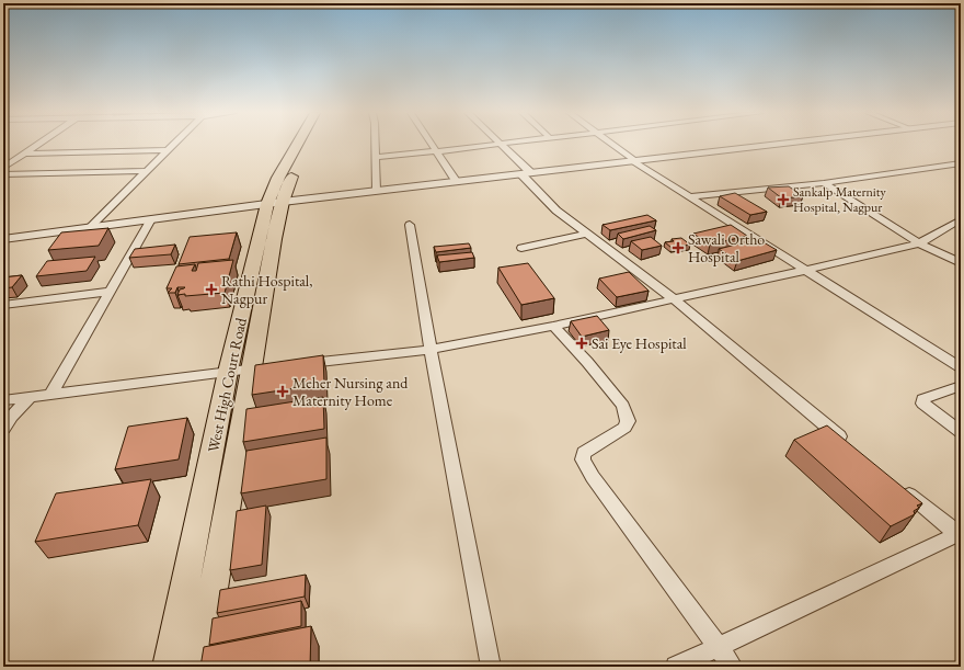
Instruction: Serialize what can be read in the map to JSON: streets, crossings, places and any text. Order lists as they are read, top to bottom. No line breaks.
{"streets":{"main road":["West High Court Road"]},"places":{"health":["Sankalp Maternity Hospital, Nagpur","Sawali Ortho Hospital","Rathi Hospital, Nagpur","Sai Eye Hospital","Meher Nursing and Maternity Home"]}}
